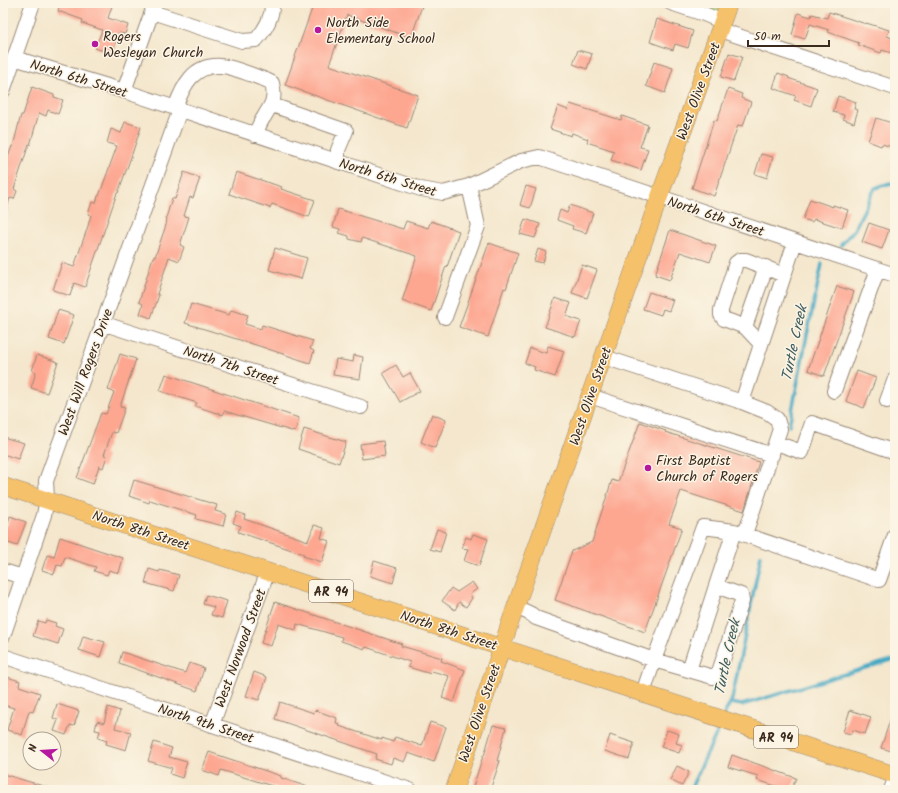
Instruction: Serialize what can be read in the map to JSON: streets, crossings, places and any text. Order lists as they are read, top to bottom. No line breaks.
{"streets":{"main road":["West Olive Street","North 8th Street","AR 94"],"street":["North 6th Street","North 7th Street","West Will Rogers Drive","West Norwood Street","North 9th Street"]},"crossings":[["North 6th Street","West Olive Street"],["North 6th Street","West Will Rogers Drive"],["West Olive Street","North 8th Street"],["North 7th Street","West Will Rogers Drive"],["West Will Rogers Drive","North 8th Street"],["North 8th Street","West Norwood Street"],["West Norwood Street","North 9th Street"]],"water":["Turtle Creek"],"places":["North Side Elementary School","Rogers Wesleyan Church","First Baptist Church of Rogers"],"scale_bar":"50 m","north":"left"}
